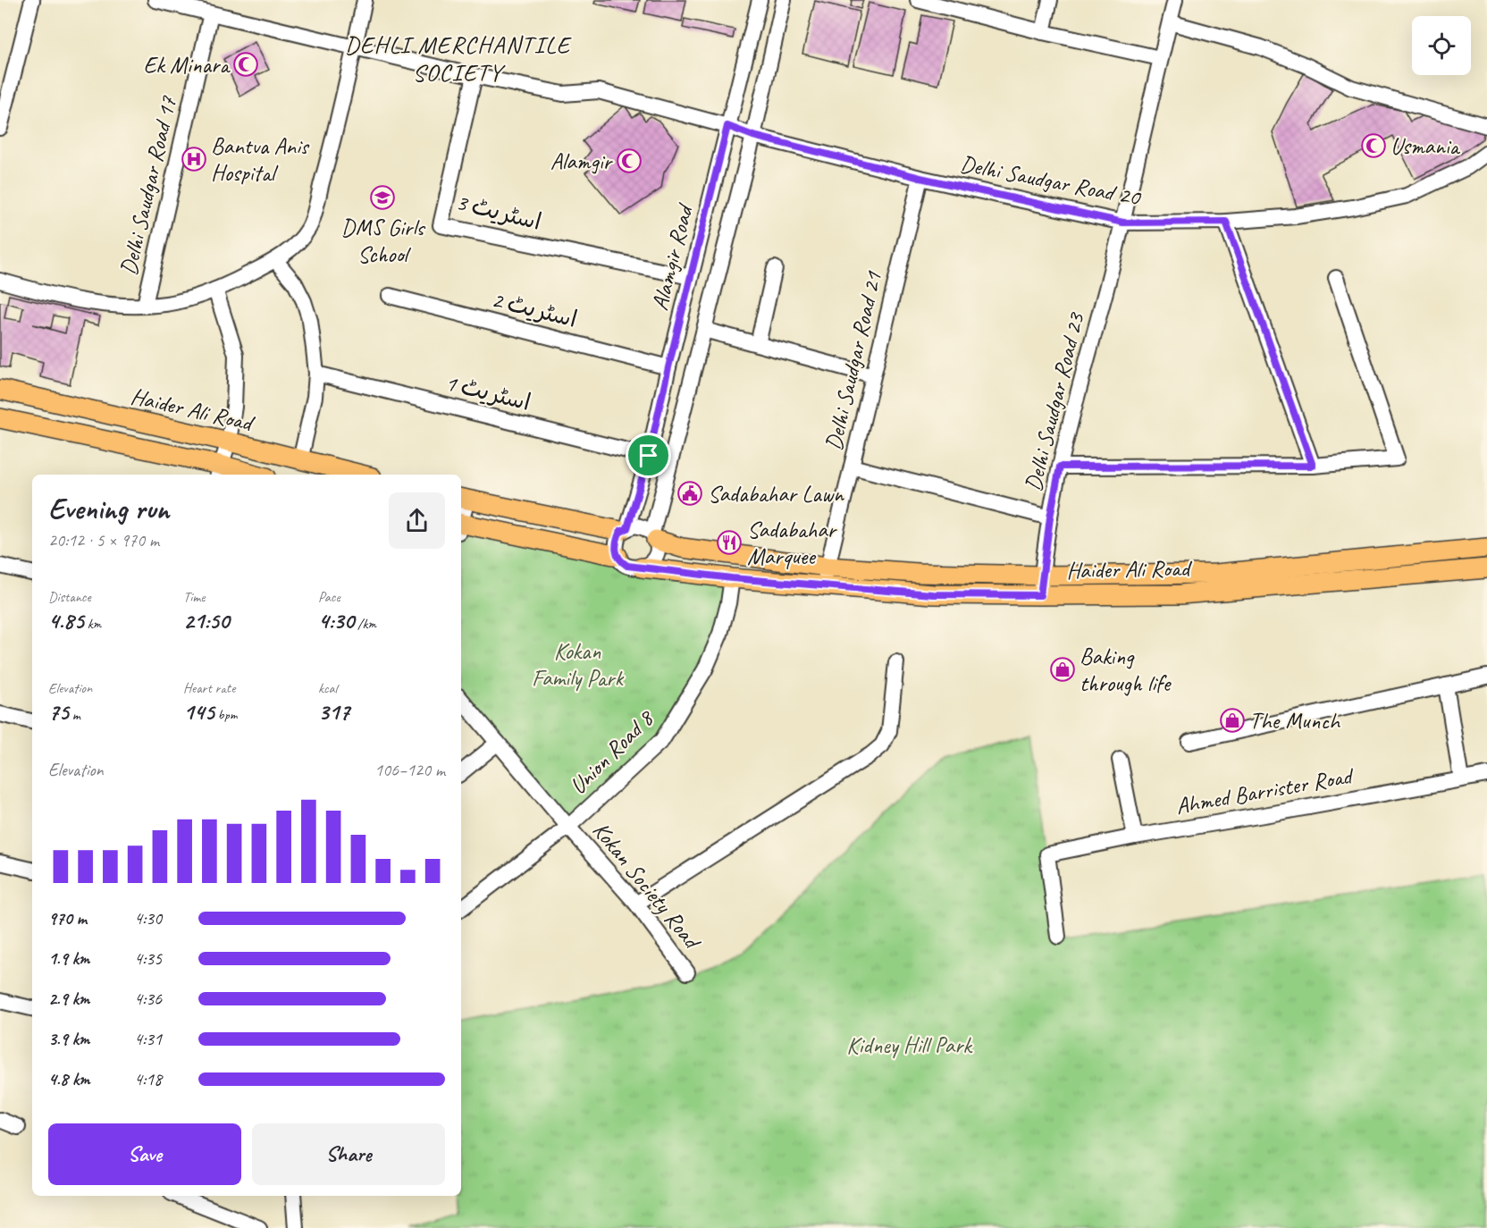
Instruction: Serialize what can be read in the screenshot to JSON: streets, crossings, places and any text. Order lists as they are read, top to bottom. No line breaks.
{"streets":{"main road":["Haider Ali Road"],"street":["Delhi Saudgar Road 20","Delhi Saudgar Road 17","اسٹریٹ 3","Alamgir Road","اسٹریٹ 2","Delhi Saudgar Road 21","اسٹریٹ 1","Delhi Saudgar Road 23","Union Road 8","Ahmed Barrister Road","Kokan Society Road"]},"crossings":[["Delhi Saudgar Road 20","Delhi Saudgar Road 17"],["Delhi Saudgar Road 20","اسٹریٹ 3"],["Delhi Saudgar Road 20","Alamgir Road"],["Delhi Saudgar Road 20","Delhi Saudgar Road 21"],["Delhi Saudgar Road 20","Delhi Saudgar Road 23"],["اسٹریٹ 3","Alamgir Road"],["Alamgir Road","اسٹریٹ 2"],["Alamgir Road","اسٹریٹ 1"],["Alamgir Road","Haider Ali Road"],["Delhi Saudgar Road 21","Haider Ali Road"],["Delhi Saudgar Road 23","Haider Ali Road"],["Haider Ali Road","Union Road 8"],["Union Road 8","Kokan Society Road"]],"districts":["DEHLI MERCHANTILE SOCIETY"],"parks":["Kokan Family Park","Kidney Hill Park"],"places":{"mosque":["Ek Minara","Usmania","Alamgir"],"hospital":["Bantva Anis Hospital"],"school or university":["DMS Girls School"],"public building":["Sadabahar Lawn"],"restaurant":["Sadabahar Marquee"],"shop":["Baking through life","The Munch"]},"page":{"heading":["Evening run","20:12 · 5 × 970 m"],"stats":[["Distance","4.85 km"],["Time","21:50"],["Pace","4:30 /km"],["Elevation","75 m"],["Heart rate","145 bpm"],["kcal","317"]],"chart":["Elevation","106–120 m"],"list":[{"name":"970 m","note":"4:30"},{"name":"1.9 km","note":"4:35"},{"name":"2.9 km","note":"4:36"},{"name":"3.9 km","note":"4:31"},{"name":"4.8 km","note":"4:18"}],"buttons":["Save","Share"]}}
